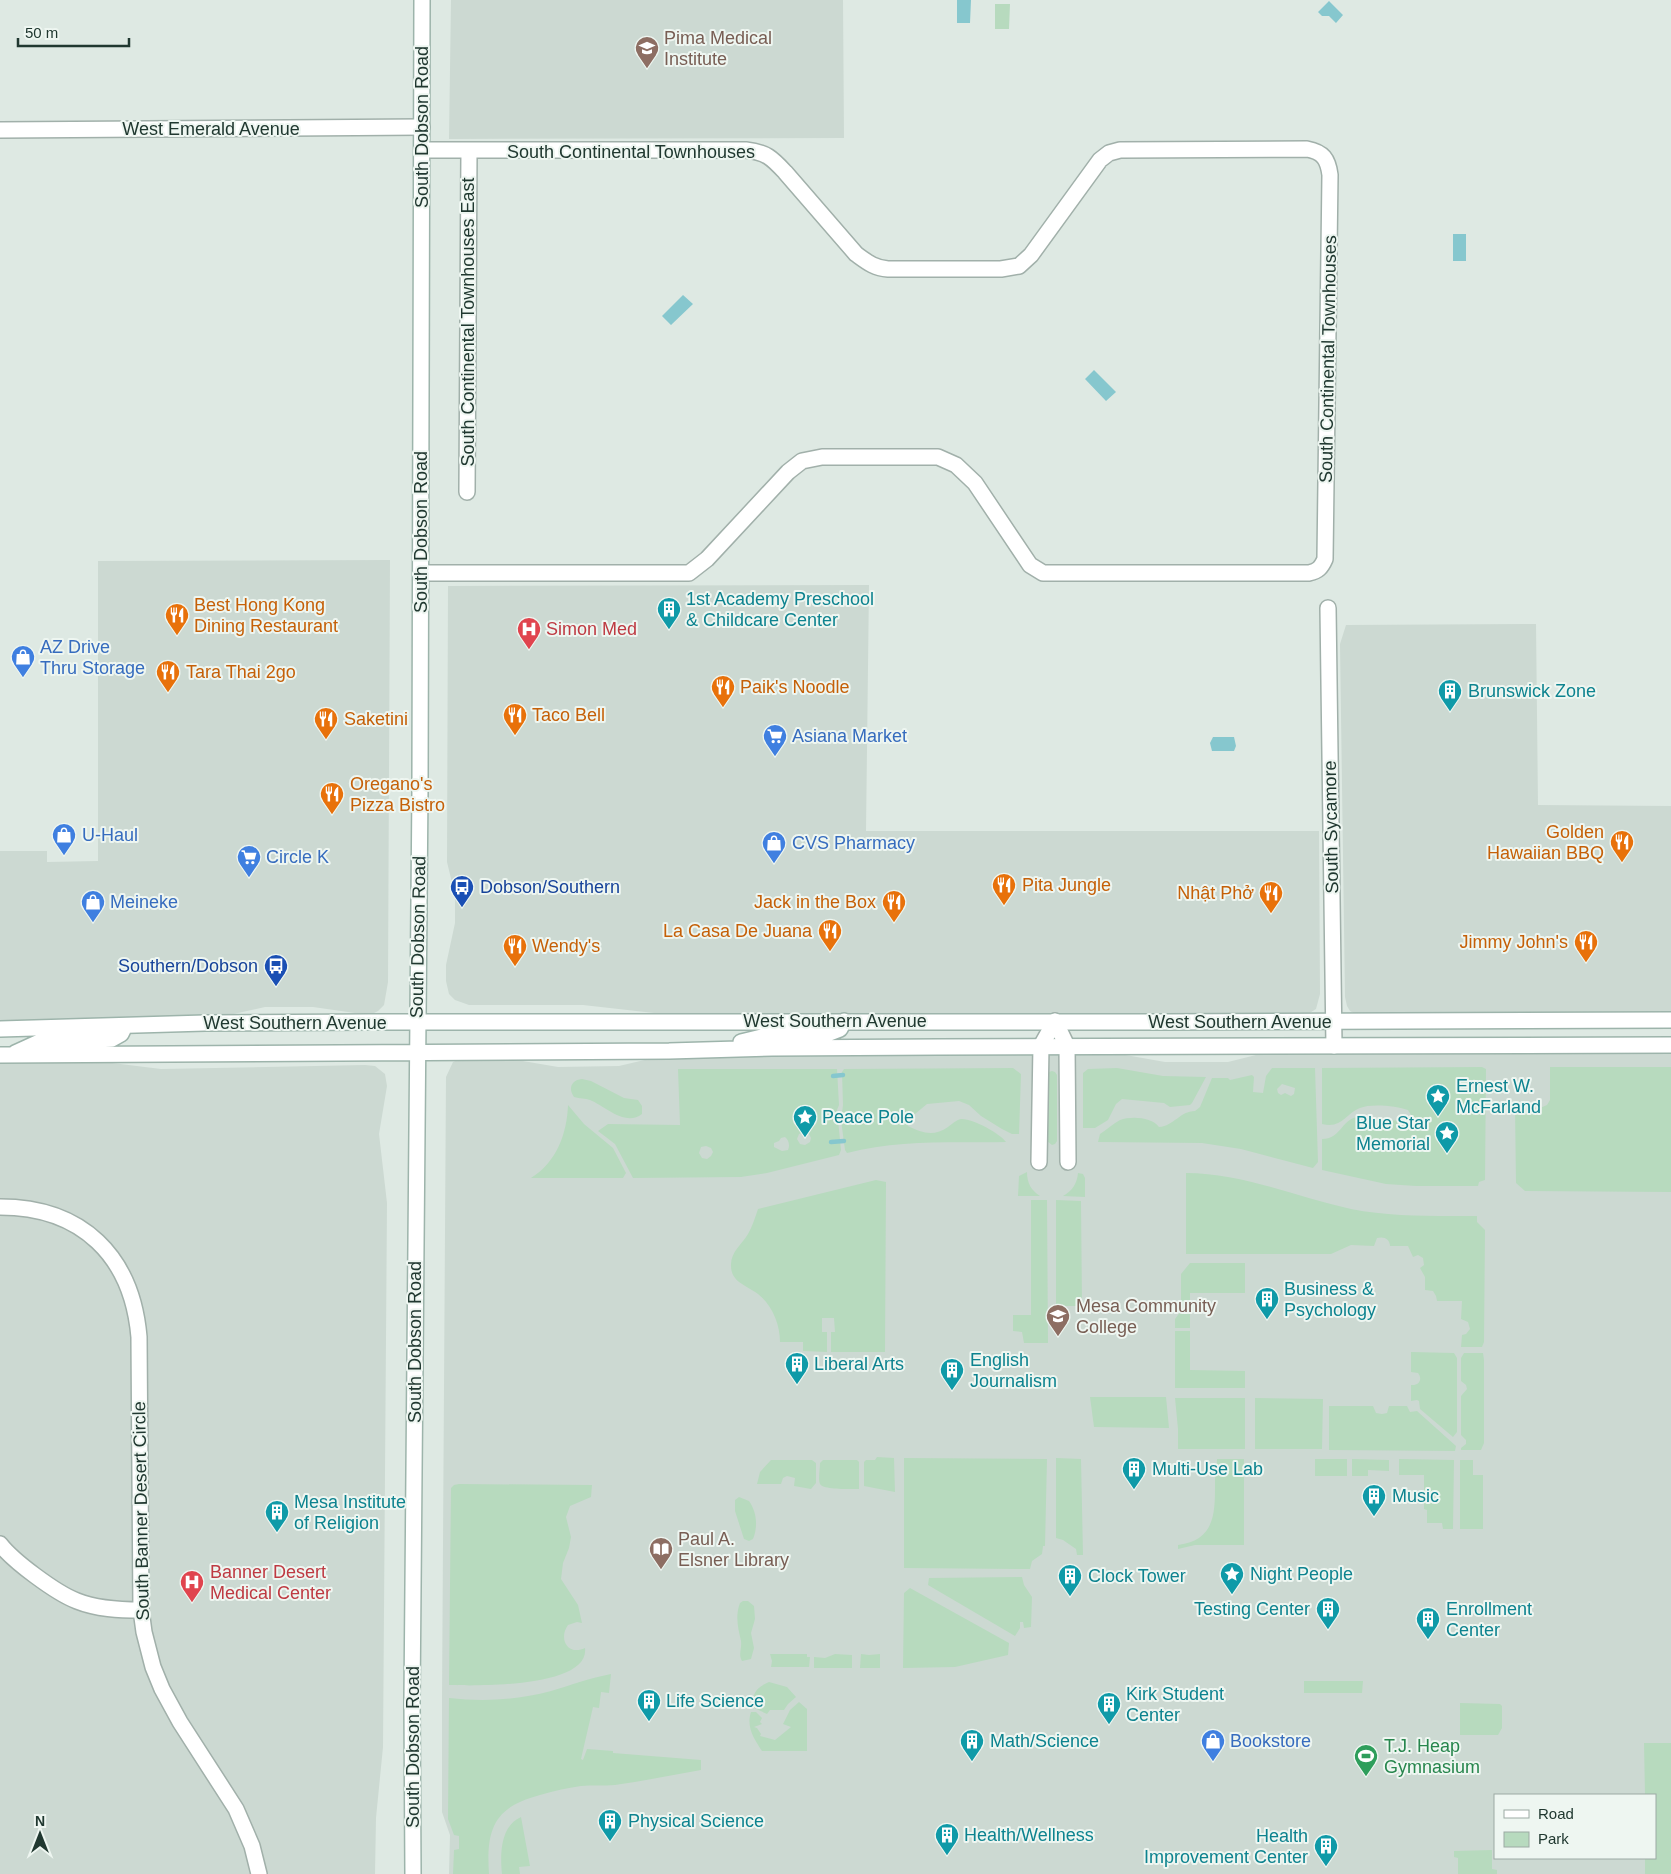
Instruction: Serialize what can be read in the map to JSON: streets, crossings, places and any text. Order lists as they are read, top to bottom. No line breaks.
{"streets":{"main road":["South Dobson Road","West Emerald Avenue","South Continental Townhouses","South Continental Townhouses East","South Sycamore","West Southern Avenue","South Banner Desert Circle"]},"crossings":[["South Dobson Road","West Emerald Avenue"],["South Dobson Road","South Continental Townhouses"],["South Dobson Road","West Southern Avenue"],["South Continental Townhouses","South Continental Townhouses East"],["South Sycamore","West Southern Avenue"]],"places":{"school or university":["Pima Medical Institute","Mesa Community College"],"building":["1st Academy Preschool & Childcare Center","Brunswick Zone","Business & Psychology","Liberal Arts","English Journalism","Multi-Use Lab","Music","Mesa Institute of Religion","Clock Tower","Testing Center","Enrollment Center","Life Science","Kirk Student Center","Math/Science","Physical Science","Health/Wellness","Health Improvement Center"],"restaurant":["Best Hong Kong Dining Restaurant","Tara Thai 2go","Paik's Noodle","Taco Bell","Saketini","Oregano's Pizza Bistro","Golden Hawaiian BBQ","Pita Jungle","Nhật Phở","Jack in the Box","La Casa De Juana","Jimmy John's","Wendy's"],"hospital":["Simon Med","Banner Desert Medical Center"],"shop":["AZ Drive Thru Storage","U-Haul","CVS Pharmacy","Meineke","Bookstore"],"supermarket":["Asiana Market","Circle K"],"bus stop":["Dobson/Southern","Southern/Dobson"],"place":["Ernest W. McFarland","Peace Pole","Blue Star Memorial","Night People"],"library":["Paul A. Elsner Library"],"sports":["T.J. Heap Gymnasium"]},"legend":["Road","Park"],"scale_bar":"50 m","north":"top"}
